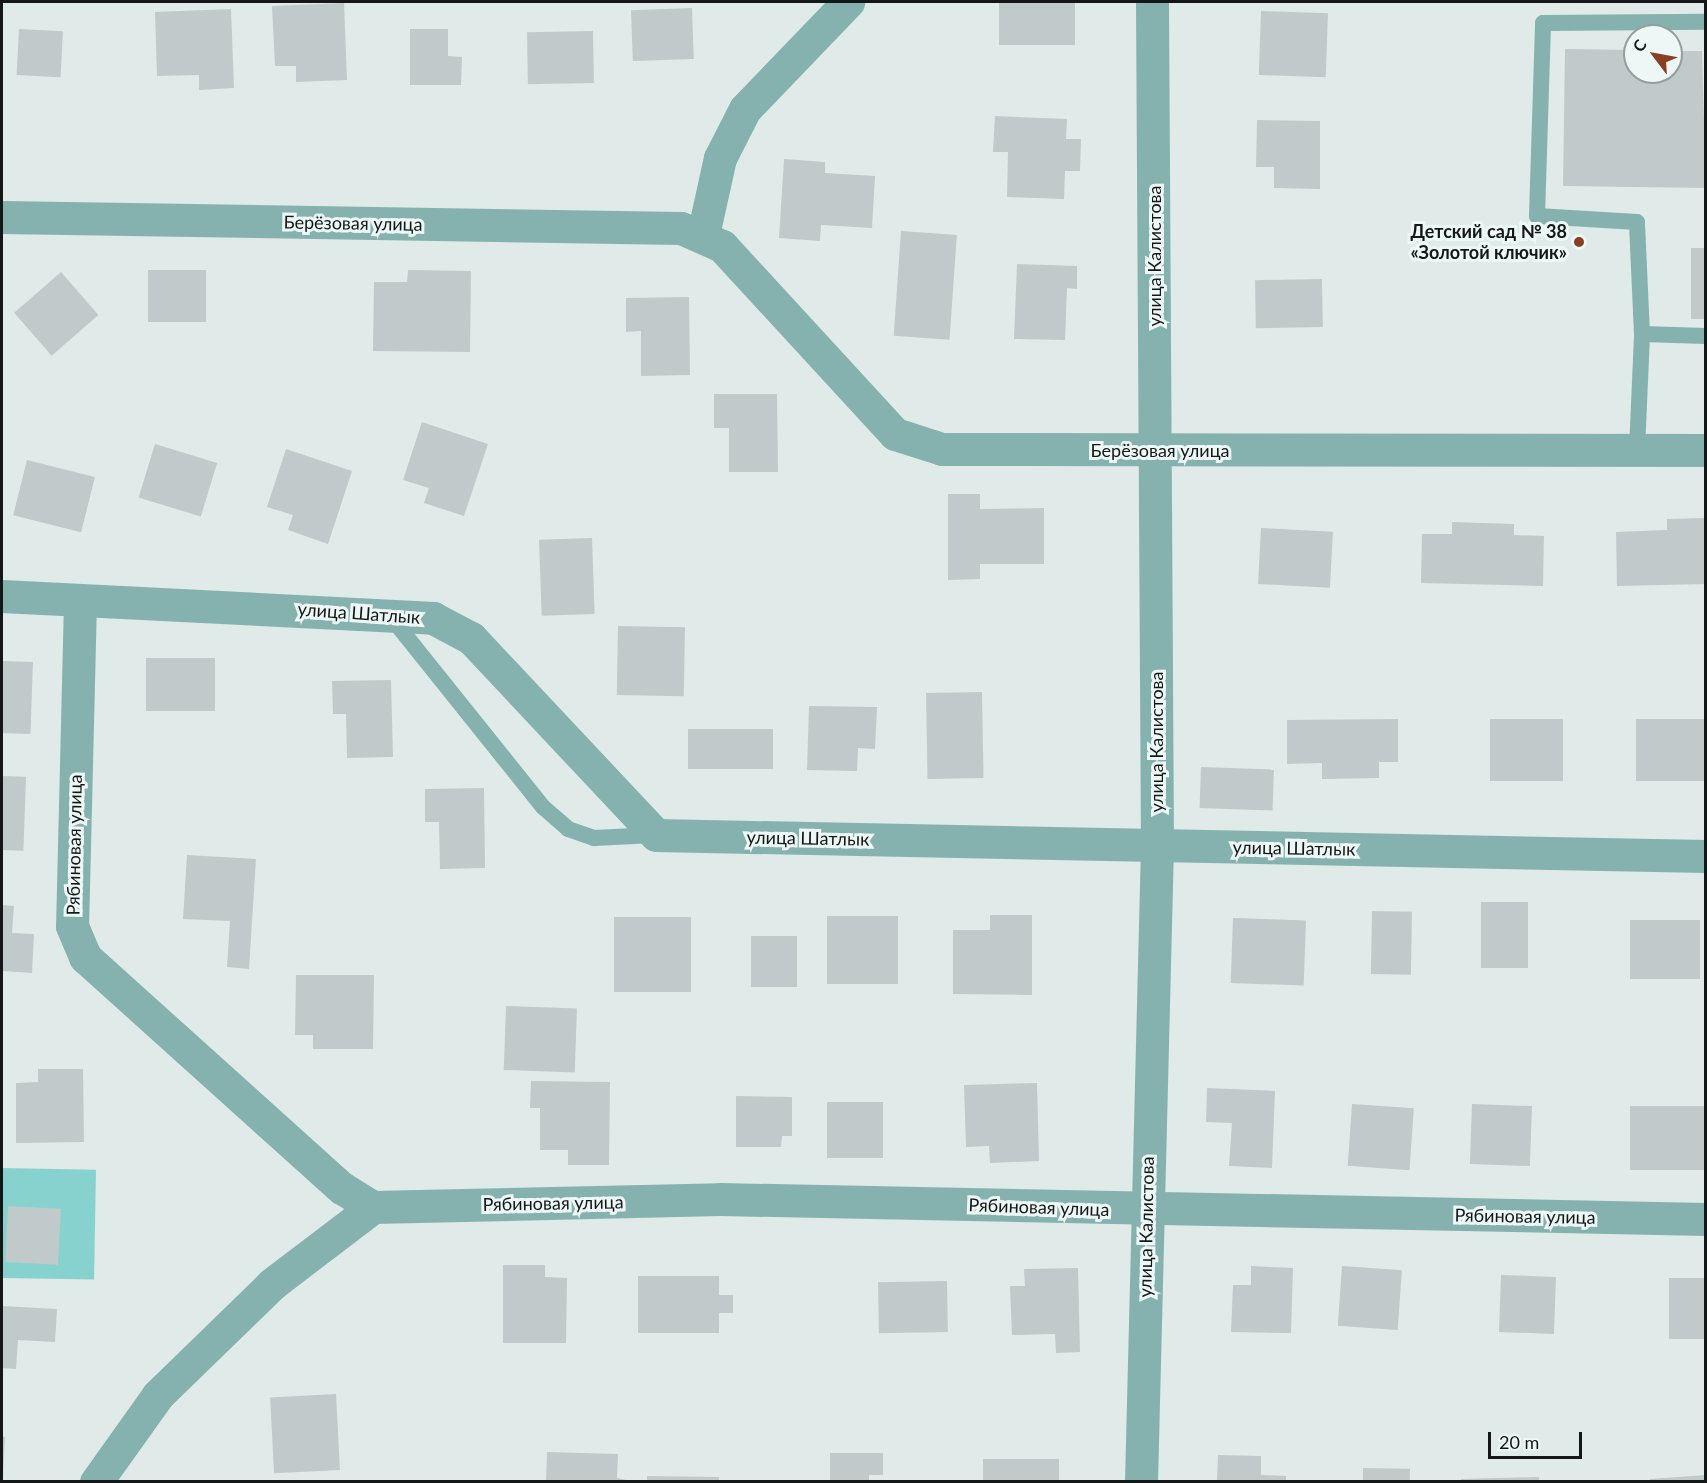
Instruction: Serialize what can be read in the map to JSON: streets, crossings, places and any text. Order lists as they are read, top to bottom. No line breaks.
{"streets":{"street":["Берёзовая улица","улица Калистова","улица Шатлык","Рябиновая улица"]},"crossings":[["Берёзовая улица","улица Калистова"],["улица Калистова","улица Шатлык"],["улица Калистова","Рябиновая улица"],["улица Шатлык","Рябиновая улица"]],"places":["Детский сад № 38 «Золотой ключик»"],"scale_bar":"20 m","north":"top left"}
